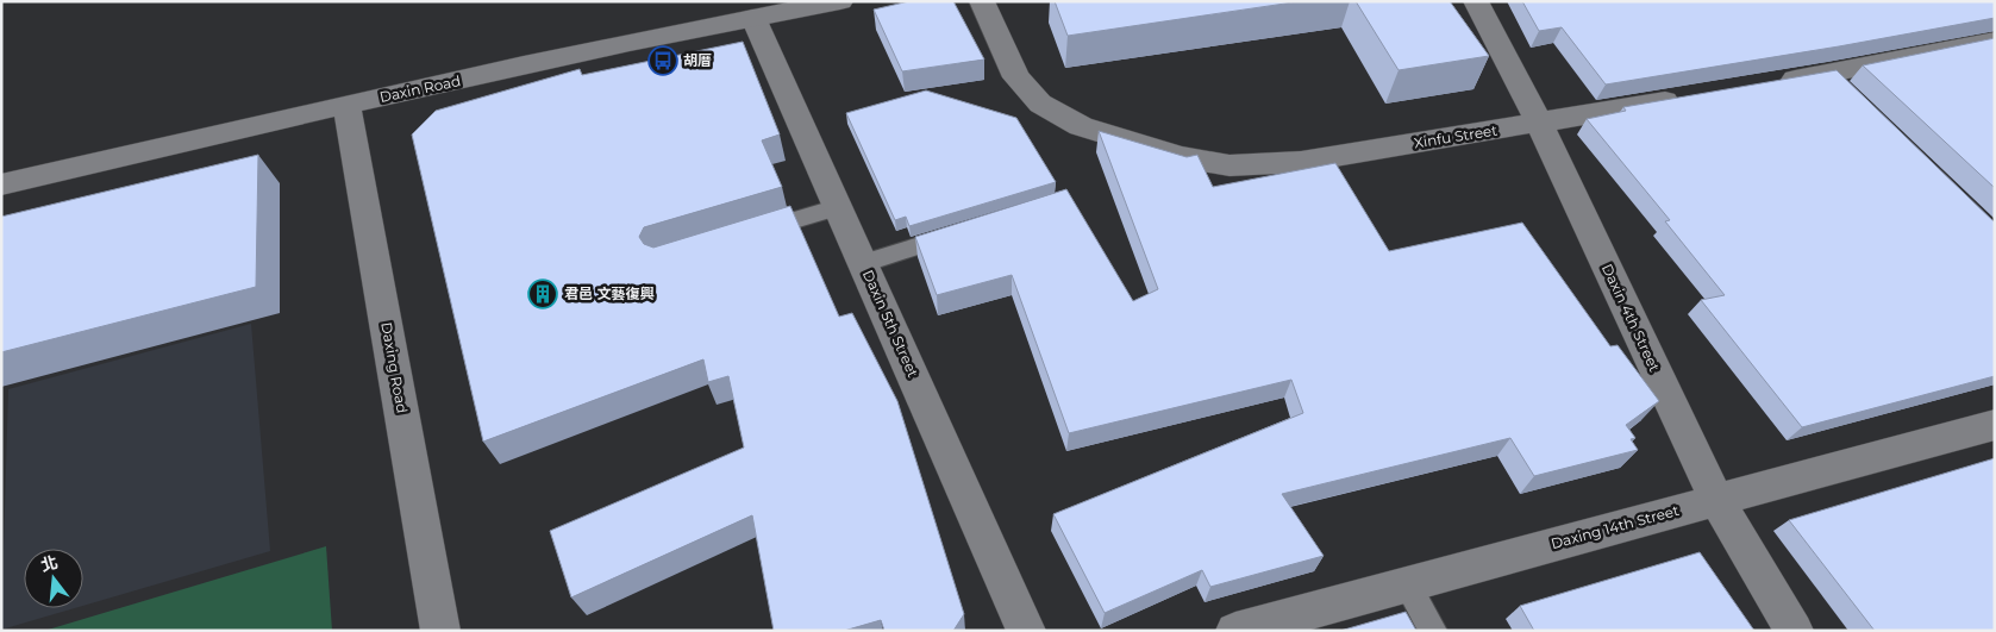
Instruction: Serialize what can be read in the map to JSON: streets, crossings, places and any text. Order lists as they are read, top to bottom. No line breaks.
{"streets":{"street":["Daxin Road","Xinfu Street","Daxin 4th Street","Daxin 5th Street","Daxing Road","Daxing 14th Street"]},"crossings":[["Daxin Road","Daxin 5th Street"],["Daxin Road","Daxing Road"],["Xinfu Street","Daxin 4th Street"],["Daxin 4th Street","Daxing 14th Street"]],"places":{"bus stop":["胡厝"],"building":["君邑 文藝復興"]},"north":"top"}
